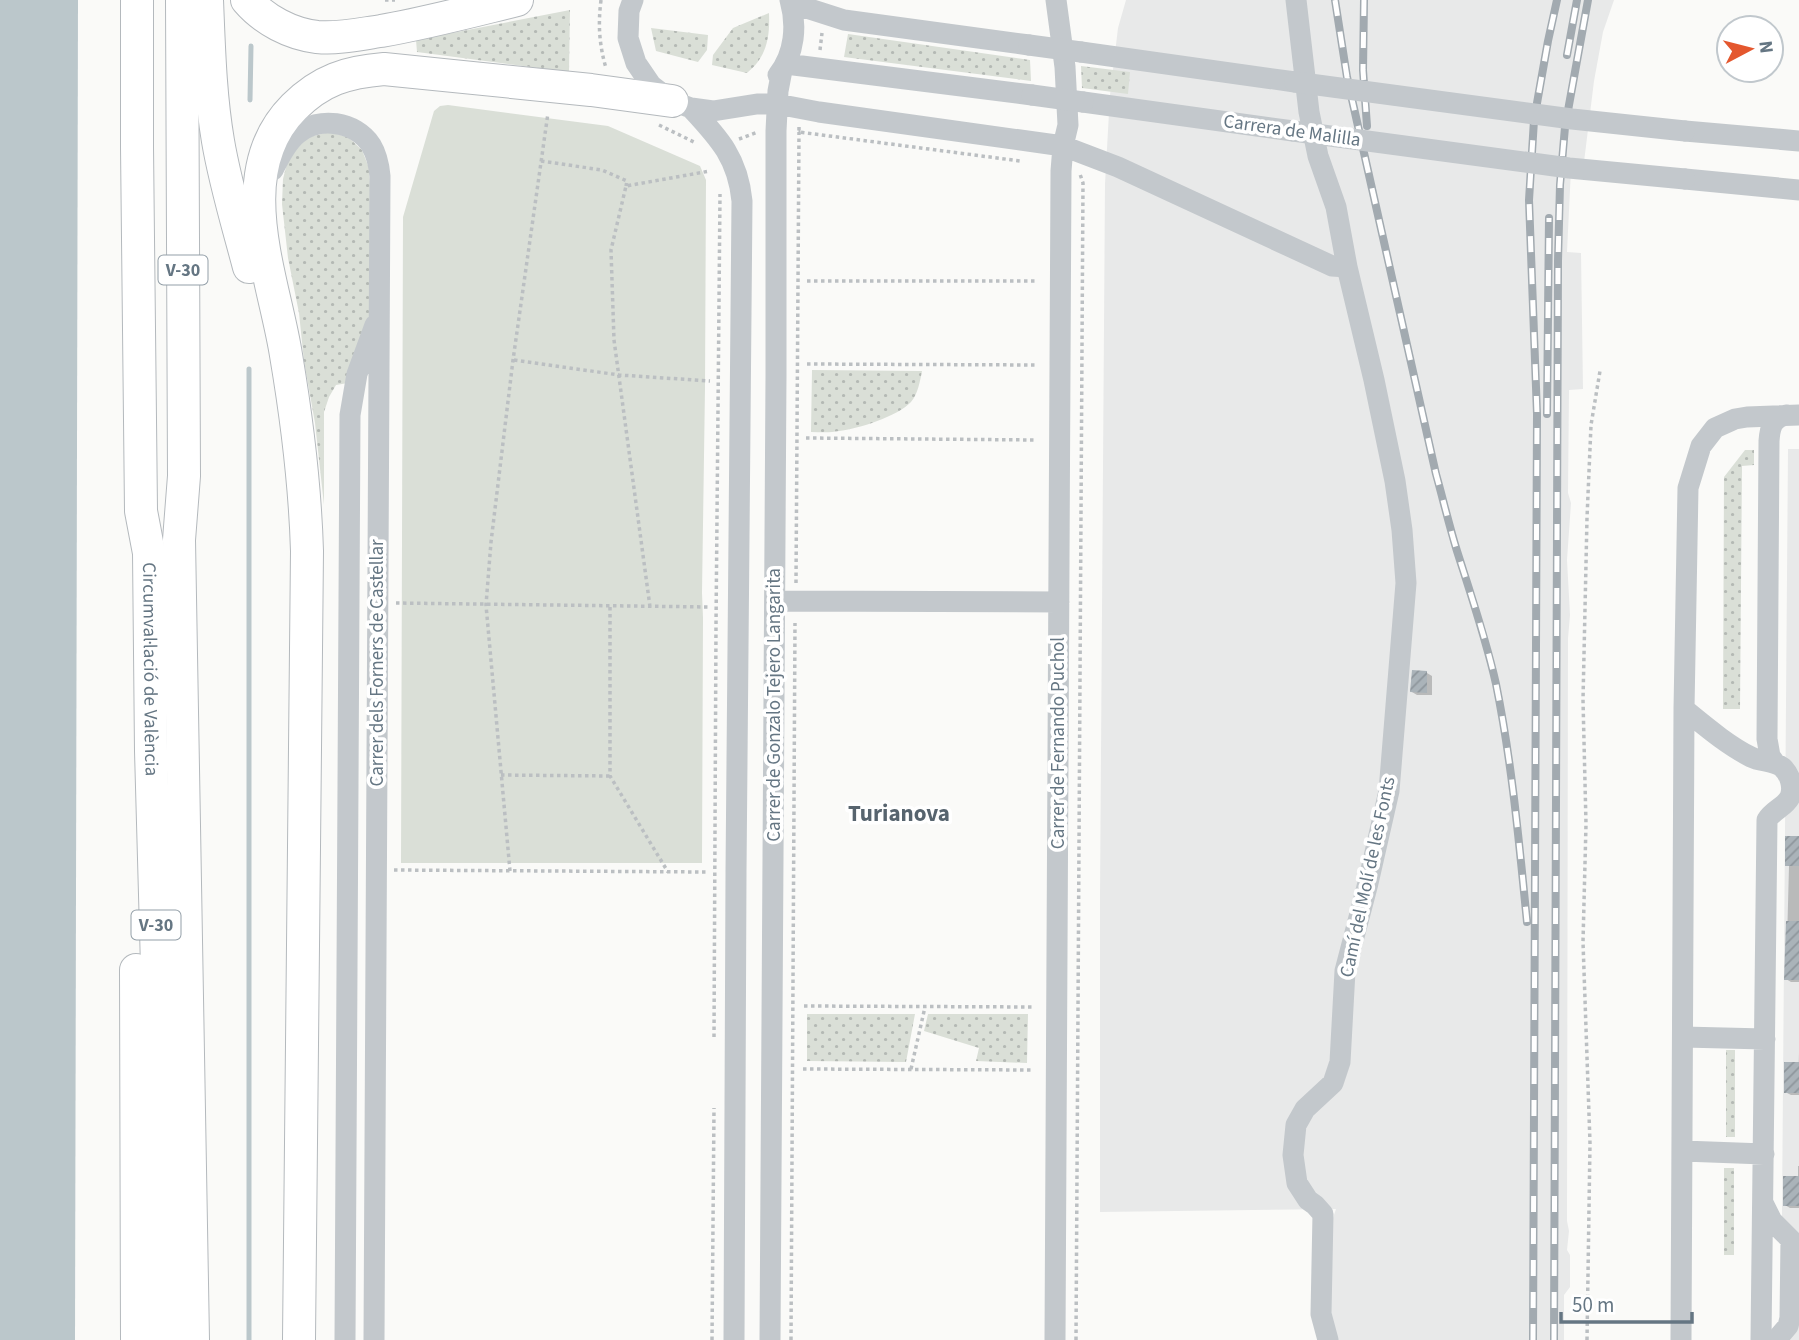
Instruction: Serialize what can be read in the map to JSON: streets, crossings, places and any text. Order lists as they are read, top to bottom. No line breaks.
{"streets":{"highway":["V-30","Circumval·lació de València"],"street":["Carrera de Malilla","Carrer dels Forners de Castellar","Carrer de Gonzalo Tejero Langarita","Carrer de Fernando Puchol","Camí del Molí de les Fonts"]},"crossings":[["Carrera de Malilla","Carrer de Gonzalo Tejero Langarita"]],"districts":["Turianova"],"scale_bar":"50 m","north":"right"}
